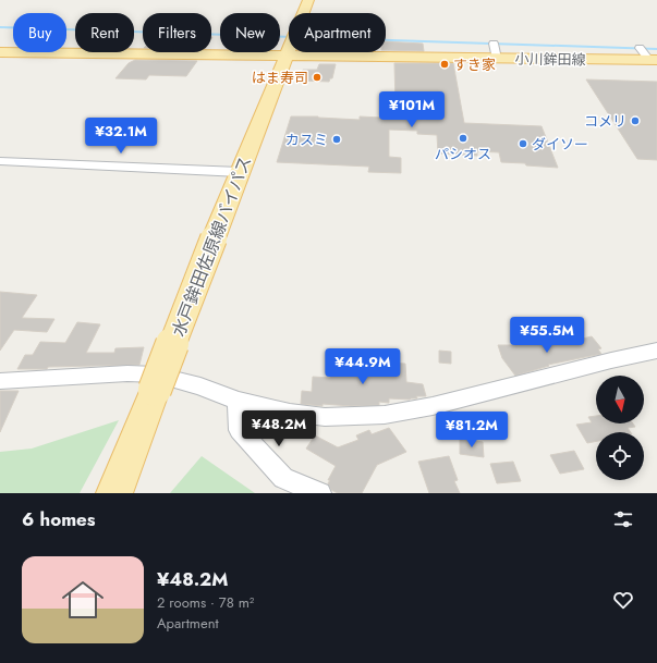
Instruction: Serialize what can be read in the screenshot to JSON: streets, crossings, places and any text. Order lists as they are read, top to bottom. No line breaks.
{"streets":{"main road":["小川鉾田線","水戸鉾田佐原線バイパス"]},"places":["すき家","はま寿司","コメリ","パシオス","カスミ","ダイソー"],"north":"bottom","page":{"chip":["Buy","Rent","Filters","New","Apartment"],"price":["¥101M","¥32.1M","¥55.5M","¥44.9M","¥48.2M","¥81.2M"],"heading":"6 homes","list":[{"name":"¥48.2M","note":"2 rooms · 78 m² · Apartment"}]}}
